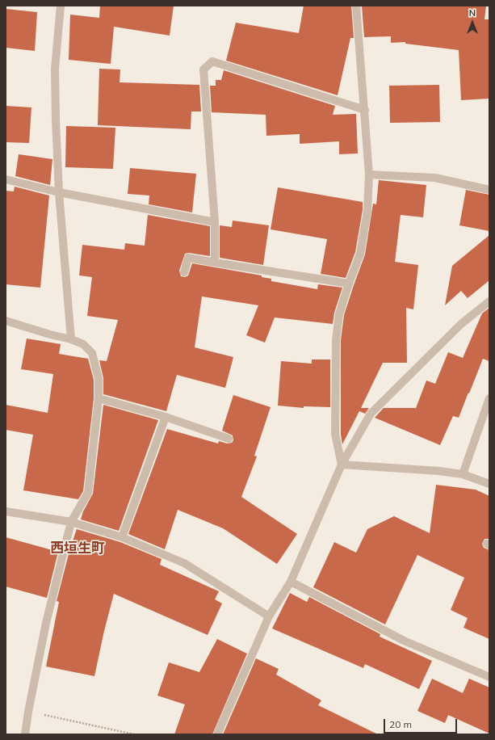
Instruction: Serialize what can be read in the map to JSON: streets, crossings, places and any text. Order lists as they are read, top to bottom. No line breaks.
{"districts":["西垣生町"],"scale_bar":"20 m","north":"top"}
